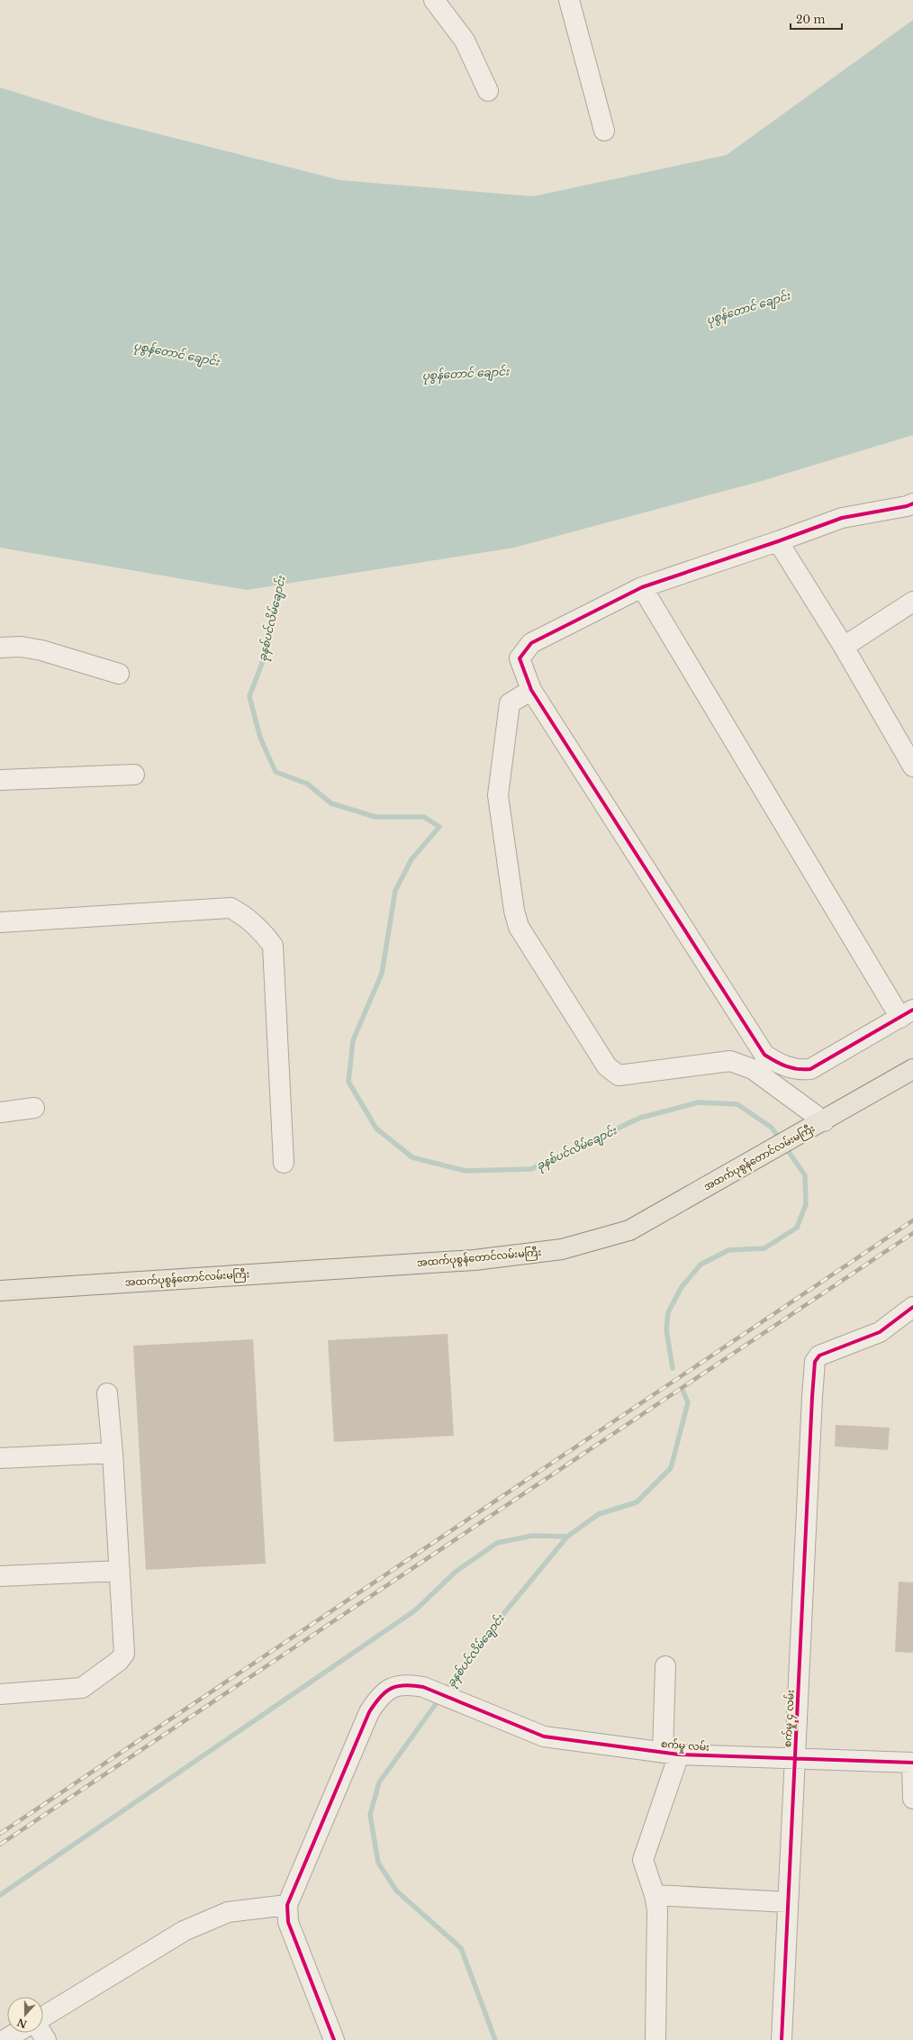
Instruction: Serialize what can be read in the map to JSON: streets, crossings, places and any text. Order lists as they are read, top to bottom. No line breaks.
{"streets":{"main road":["အထက်ပုစွန်တောင်လမ်းမကြီး"],"street":["စက်မှု ၄ လမ်း","စက်မှု လမ်း"]},"crossings":[["စက်မှု ၄ လမ်း","စက်မှု လမ်း"]],"water":["ပုစွန်တောင် ချောင်း","ခုနစ်ပင်လိမ်ချောင်း"],"scale_bar":"20 m","north":"bottom"}
